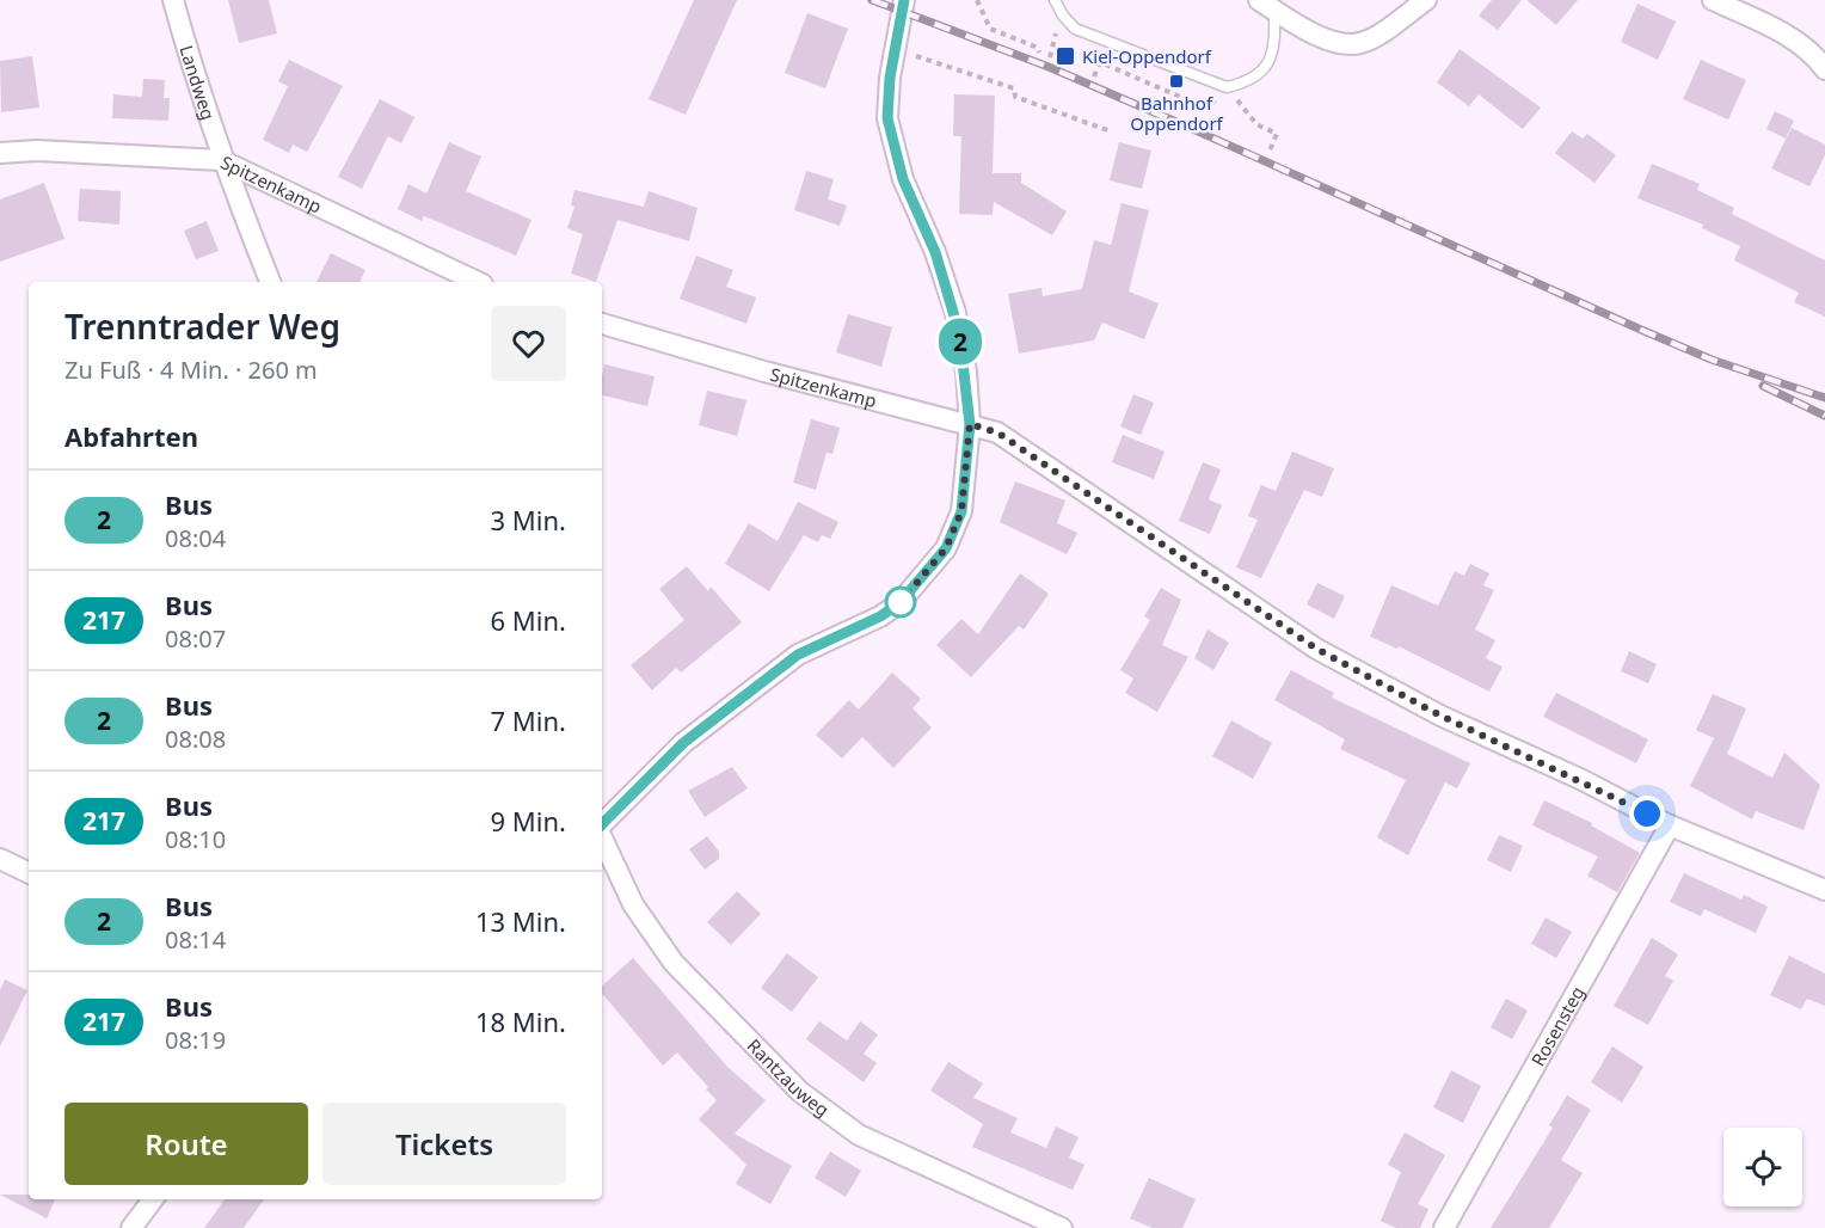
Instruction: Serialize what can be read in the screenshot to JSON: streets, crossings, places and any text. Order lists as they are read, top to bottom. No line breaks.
{"streets":{"street":["Landweg","Spitzenkamp","Rosensteg","Rantzauweg"]},"crossings":[["Landweg","Spitzenkamp"],["Spitzenkamp","Rosensteg"]],"places":{"transit":["Kiel-Oppendorf","Bahnhof Oppendorf"]},"lines":["bus line 2"],"page":{"on_map":"2","heading":[["Trenntrader Weg","Zu Fuß · 4 Min. · 260 m"],"Abfahrten"],"list":[{"mark":"2","name":"Bus","note":"08:04","value":"3 Min."},{"mark":"217","name":"Bus","note":"08:07","value":"6 Min."},{"mark":"2","name":"Bus","note":"08:08","value":"7 Min."},{"mark":"217","name":"Bus","note":"08:10","value":"9 Min."},{"mark":"2","name":"Bus","note":"08:14","value":"13 Min."},{"mark":"217","name":"Bus","note":"08:19","value":"18 Min."}],"buttons":["Route","Tickets"]}}
